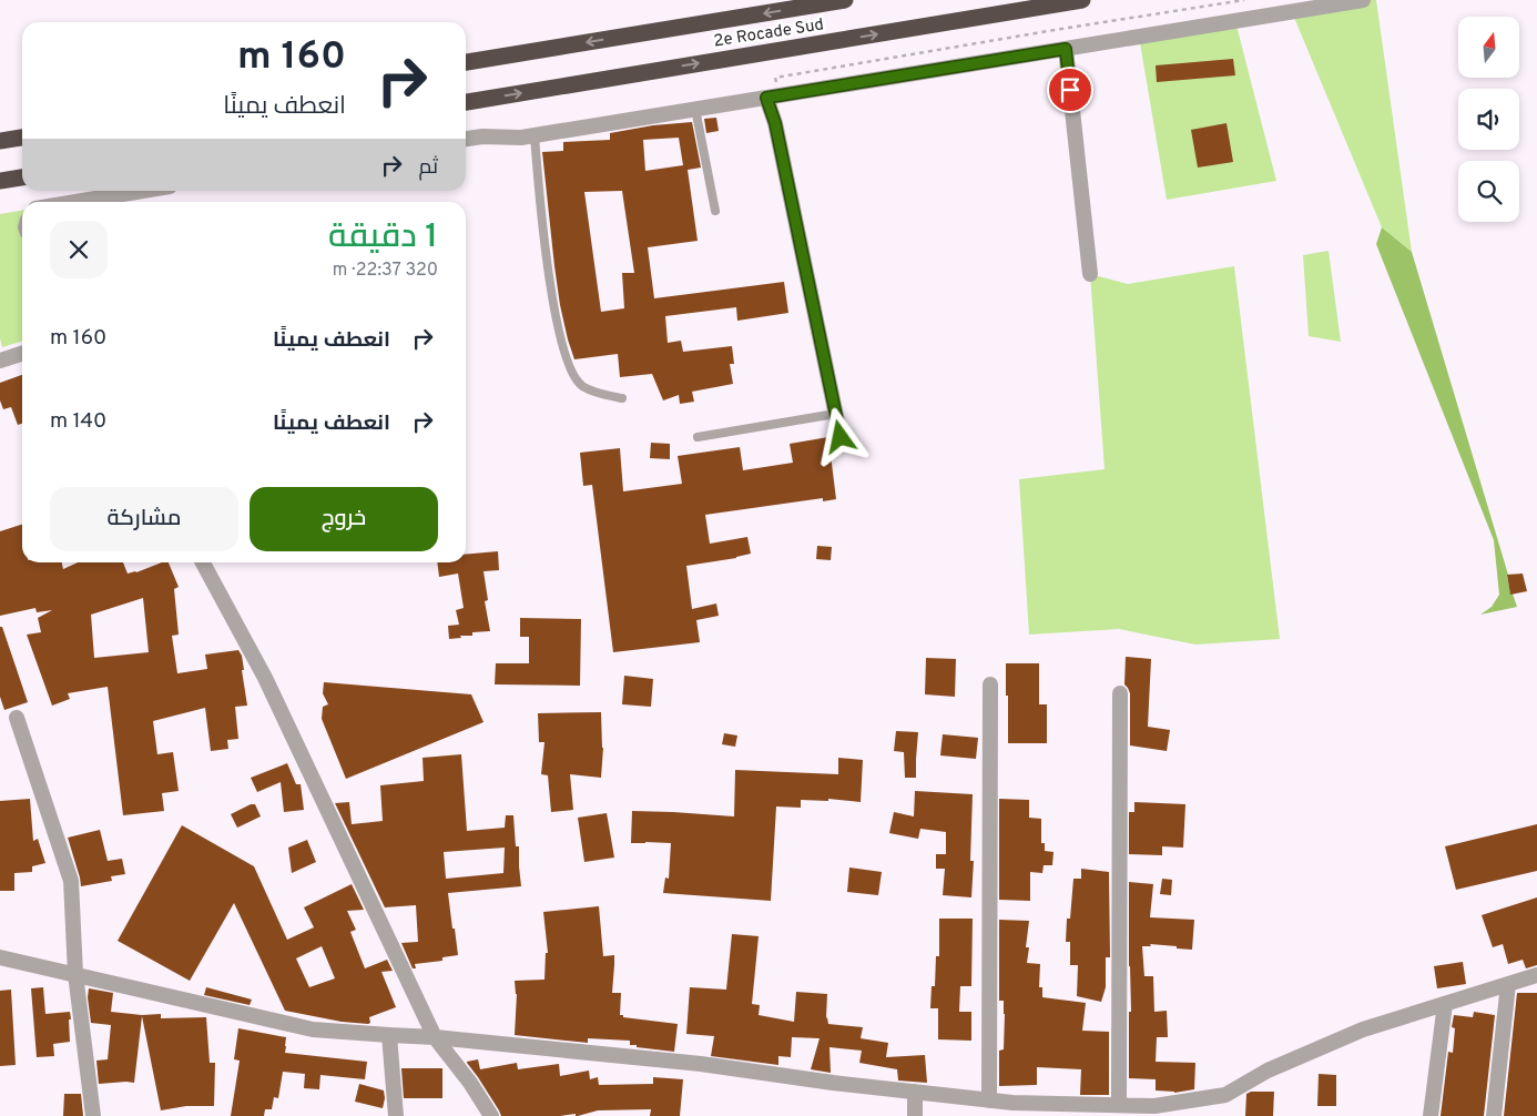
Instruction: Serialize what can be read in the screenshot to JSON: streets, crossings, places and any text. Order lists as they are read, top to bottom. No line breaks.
{"streets":{"highway":["2e Rocade Sud"]},"north":"top","page":{"turn":["160 m","انعطف يمينًا"],"then":"ثم","heading":["1 دقيقة","320 m · 22:37"],"list":[{"name":"انعطف يمينًا","value":"160 m"},{"name":"انعطف يمينًا","value":"140 m"}],"buttons":["خروج","مشاركة"]}}
